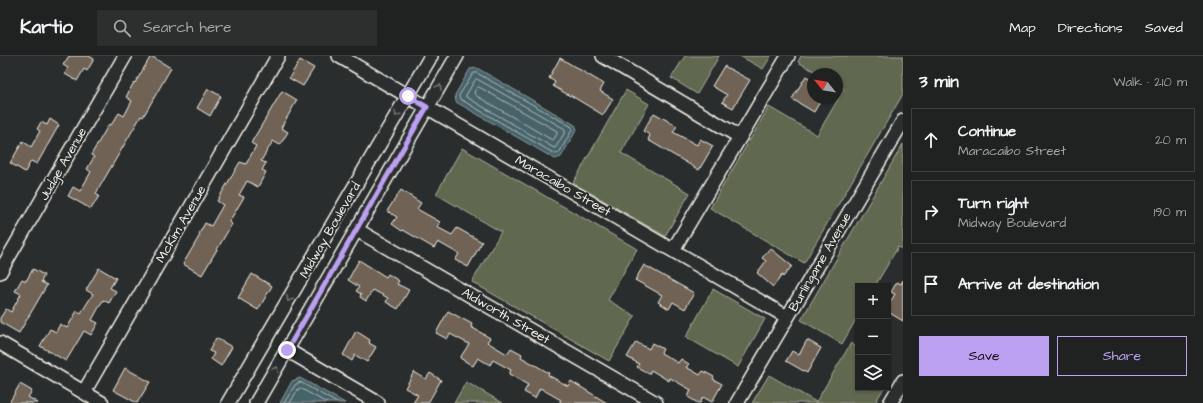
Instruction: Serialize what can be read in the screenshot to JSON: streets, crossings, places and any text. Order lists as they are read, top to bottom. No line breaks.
{"streets":{"street":["Judge Avenue","Maracaibo Street","McKim Avenue","Midway Boulevard","Burlingame Avenue","Aldworth Street"]},"crossings":[["Maracaibo Street","Midway Boulevard"],["Maracaibo Street","Burlingame Avenue"],["Midway Boulevard","Aldworth Street"]],"north":"top left","page":{"header":"Kartio","search":"Search here","nav":["Map","Directions","Saved"],"heading":["3 min","Walk · 210 m"],"list":[["Continue","Maracaibo Street","20 m"],["Turn right","Midway Boulevard","190 m"],"Arrive at destination"],"map_buttons":["+","−"],"buttons":["Save","Share"]}}
